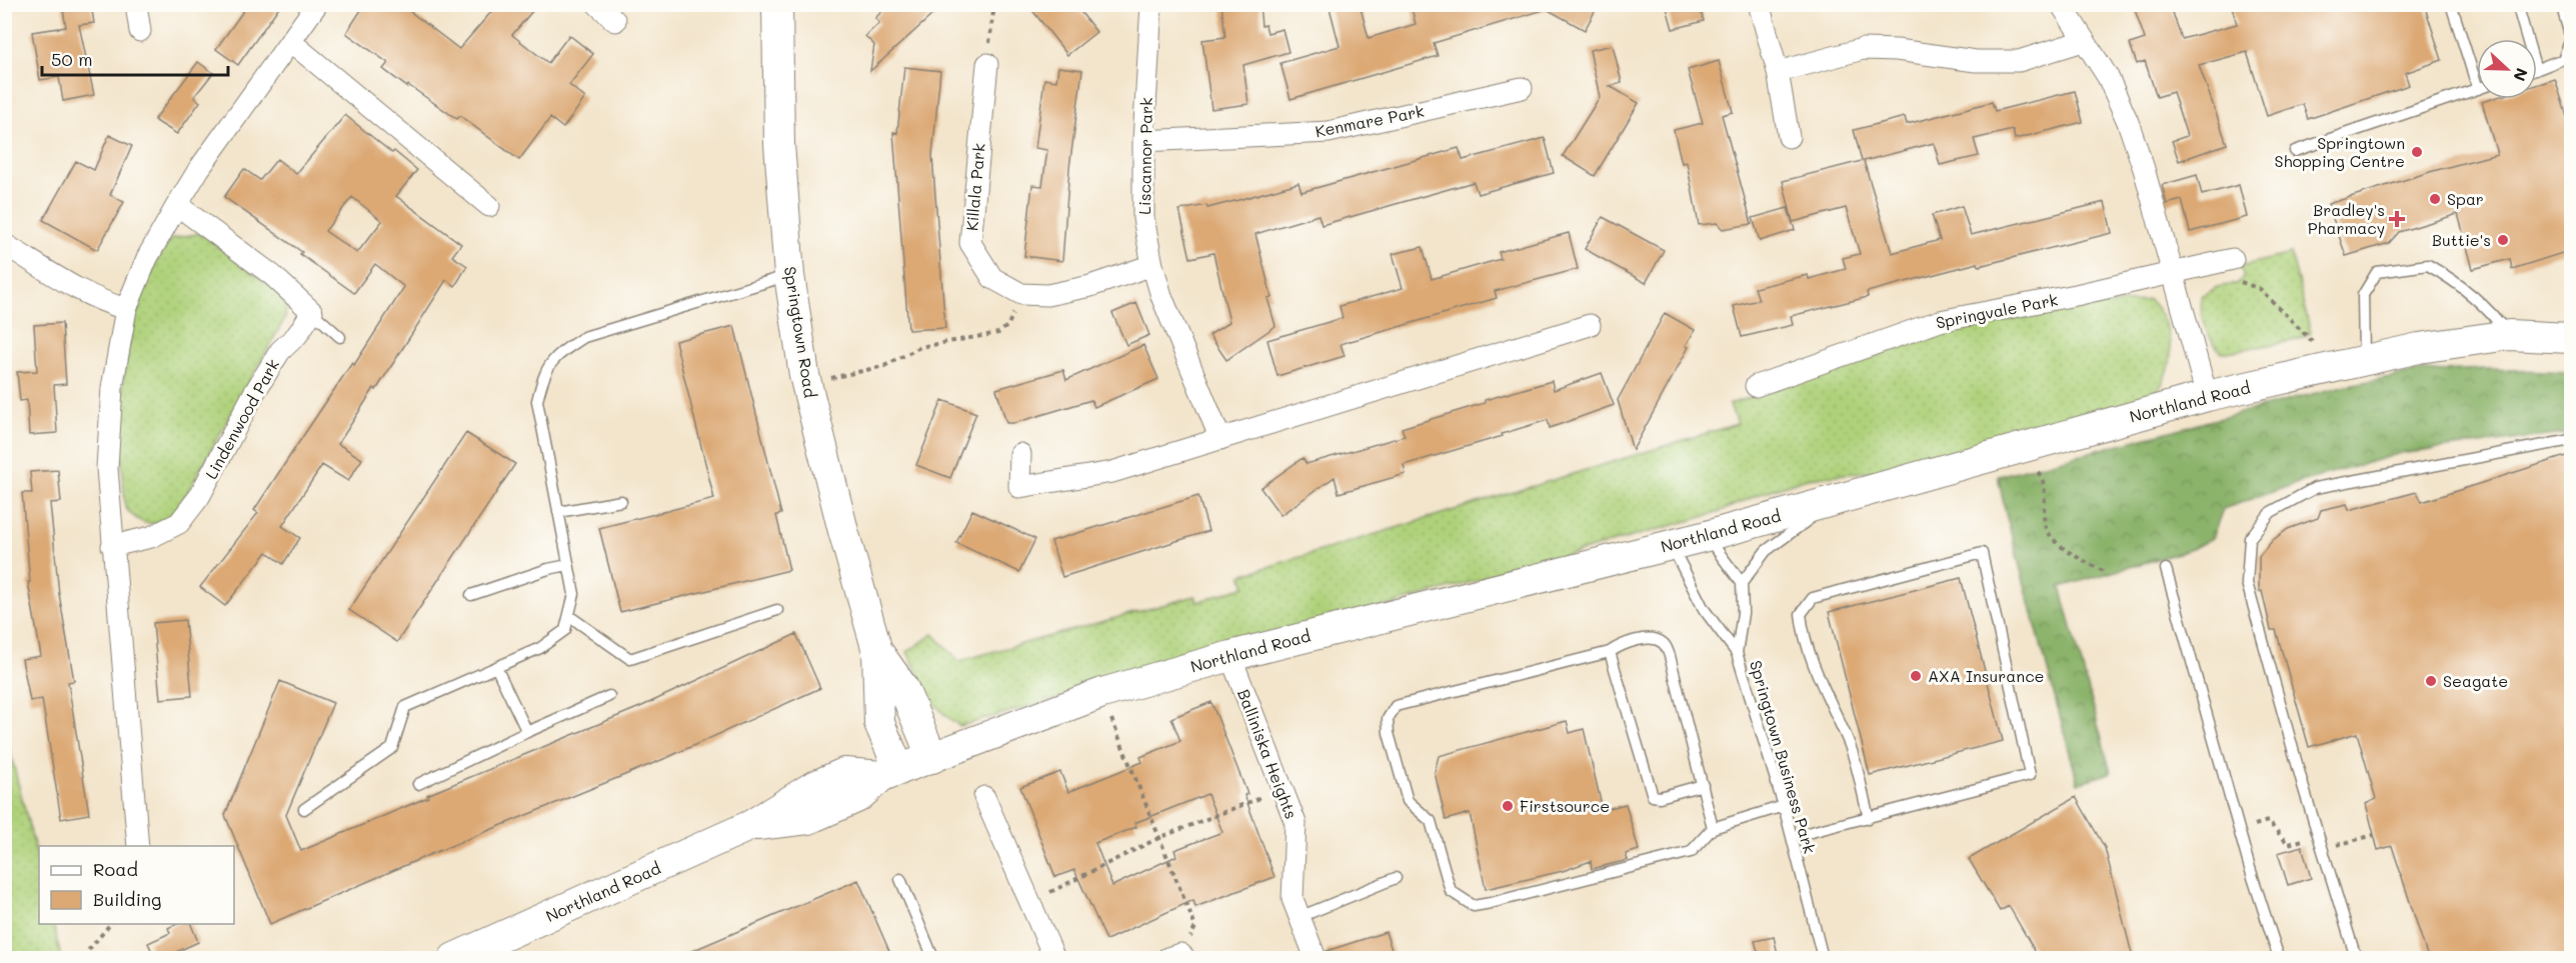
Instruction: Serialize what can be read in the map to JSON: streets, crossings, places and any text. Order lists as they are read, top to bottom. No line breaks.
{"streets":{"main road":["Springtown Road","Northland Road"],"street":["Kenmare Park","Liscannor Park","Killala Park","Springvale Park","Lindenwood Park","Balliniska Heights"],"lane":["Springtown Business Park"]},"crossings":[["Kenmare Park","Liscannor Park"],["Liscannor Park","Killala Park"],["Springtown Road","Northland Road"],["Northland Road","Balliniska Heights"],["Northland Road","Springtown Business Park"]],"places":{"other":["Springtown Shopping Centre","Spar","Buttie's","AXA Insurance","Seagate","Firstsource"],"health":["Bradley's Pharmacy"]},"legend":["Road","Building"],"scale_bar":"50 m","north":"right"}
